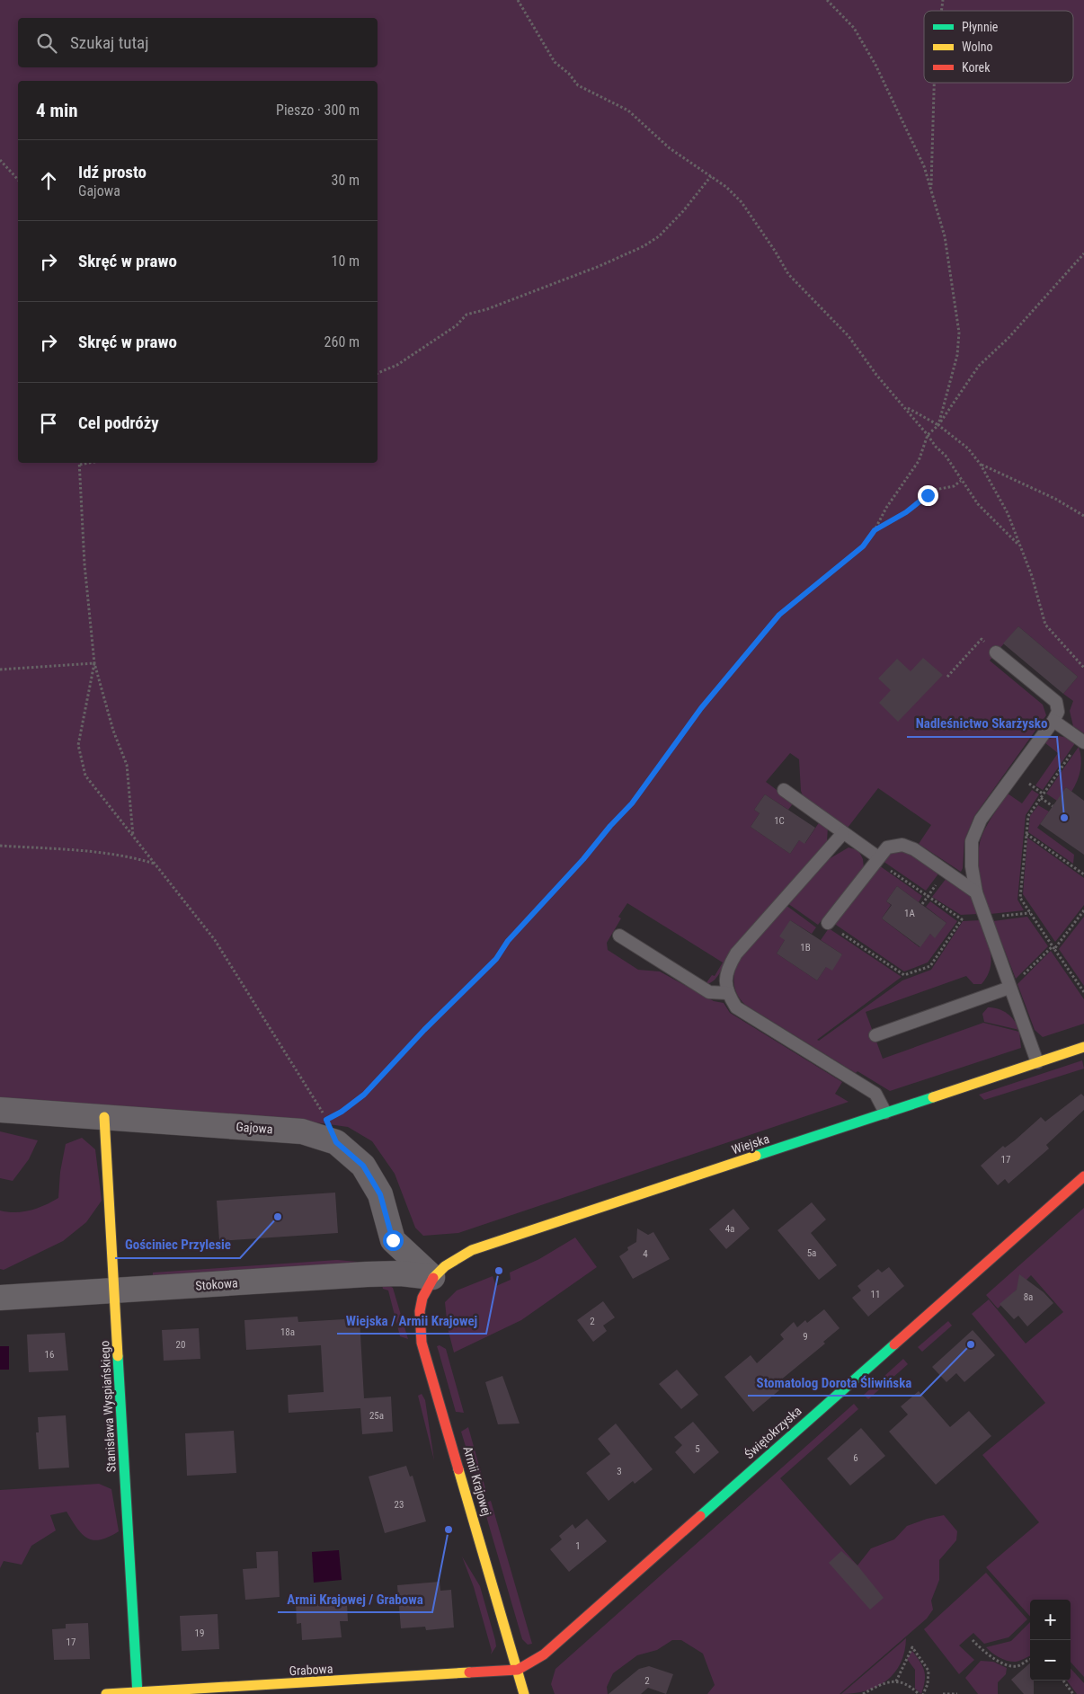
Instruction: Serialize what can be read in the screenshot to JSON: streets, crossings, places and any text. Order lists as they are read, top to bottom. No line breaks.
{"streets":{"street":["Gajowa","Wiejska","Stokowa","Stanisława Wyspiańskiego","Świętokrzyska","Armii Krajowej","Grabowa"]},"crossings":[["Gajowa","Wiejska"],["Gajowa","Stokowa"],["Gajowa","Stanisława Wyspiańskiego"],["Gajowa","Armii Krajowej"],["Wiejska","Stokowa"],["Wiejska","Armii Krajowej"],["Stokowa","Stanisława Wyspiańskiego"],["Stokowa","Armii Krajowej"],["Stanisława Wyspiańskiego","Grabowa"],["Świętokrzyska","Armii Krajowej"],["Świętokrzyska","Grabowa"],["Armii Krajowej","Grabowa"]],"places":["Nadleśnictwo Skarżysko","Gościniec Przylesie","Wiejska / Armii Krajowej","Stomatolog Dorota Śliwińska","Armii Krajowej / Grabowa"],"house_numbers":["1C","1A","1B","17","4a","5a","4","11","8a","2","18a","9","20","16","25a","5","6","3","23","1","19","17","2"],"legend":["Płynnie","Wolno","Korek"],"page":{"search":"Szukaj tutaj","heading":["4 min","Pieszo · 300 m"],"list":[["Idź prosto","Gajowa","30 m"],["Skręć w prawo","10 m"],["Skręć w prawo","260 m"],"Cel podróży"],"map_buttons":["+","−"]}}
